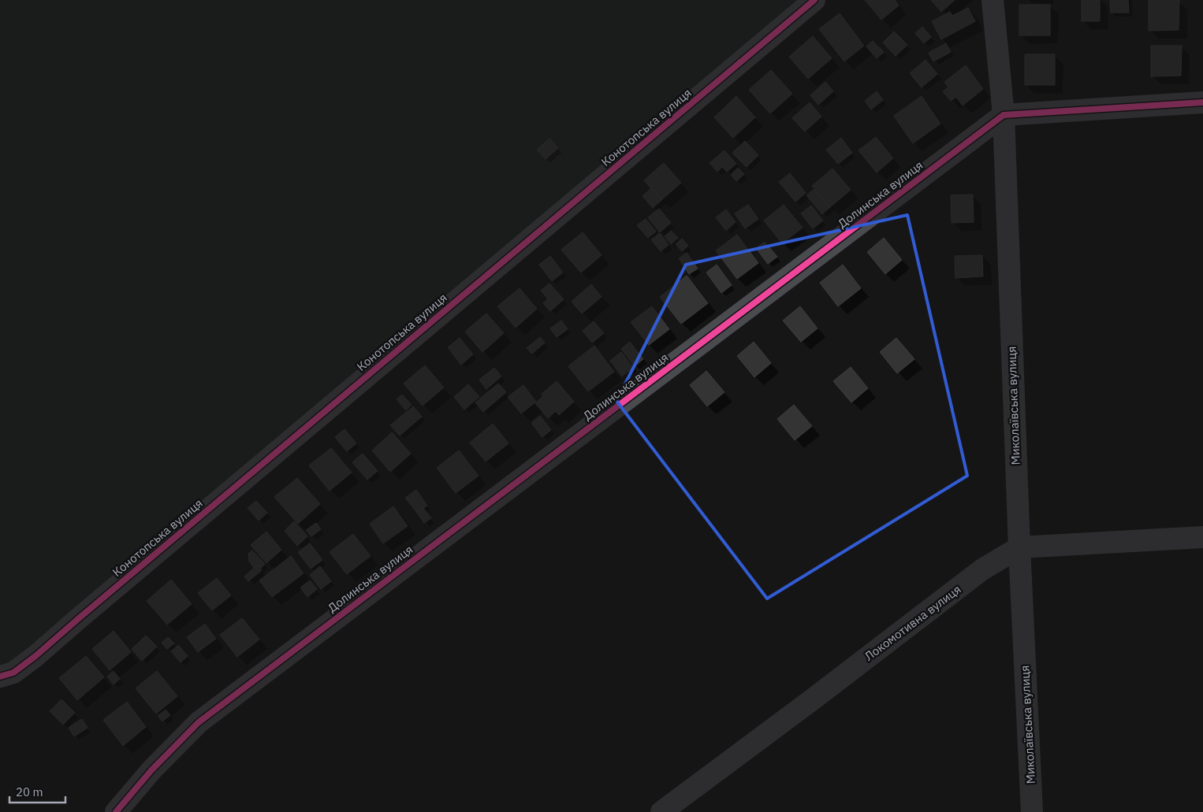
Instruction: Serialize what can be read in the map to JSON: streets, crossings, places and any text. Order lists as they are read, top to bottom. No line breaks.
{"streets":{"street":["Конотопська вулиця","Долинська вулиця","Миколаївська вулиця","Локомотивна вулиця"]},"crossings":[["Долинська вулиця","Миколаївська вулиця"],["Миколаївська вулиця","Локомотивна вулиця"]],"scale_bar":"20 m"}
